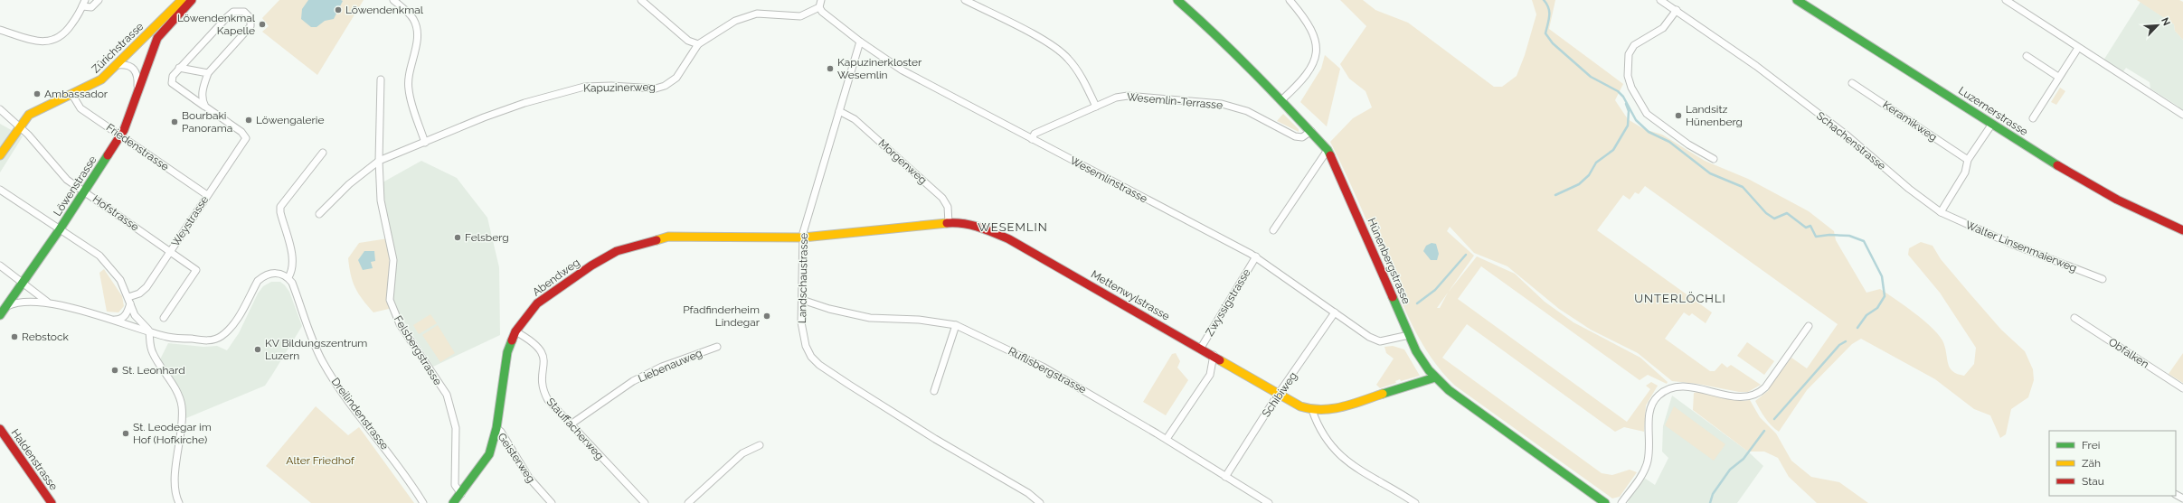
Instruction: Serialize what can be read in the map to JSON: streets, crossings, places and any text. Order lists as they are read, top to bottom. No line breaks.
{"streets":{"street":["Zürichstrasse","Kapuzinerweg","Wesemlin-Terrasse","Luzernerstrasse","Keramikweg","Schachenstrasse","Friedenstrasse","Morgenweg","Wesemlinstrasse","Löwenstrasse","Hofstrasse","Weystrasse","Walter Linsenmaierweg","Hünenbergstrasse","Abendweg","Landschaustrasse","Mettenwylstrasse","Zwyssigstrasse","Felsbergstrasse","Obfalken","Liebenauweg","Ruflisbergstrasse","Schibiweg","Dreilindenstrasse","Stauffacherweg","Geisterweg","Haldenstrasse"]},"crossings":[["Zürichstrasse","Friedenstrasse"],["Zürichstrasse","Löwenstrasse"],["Zürichstrasse","Hofstrasse"],["Kapuzinerweg","Wesemlinstrasse"],["Kapuzinerweg","Felsbergstrasse"],["Wesemlin-Terrasse","Wesemlinstrasse"],["Wesemlin-Terrasse","Hünenbergstrasse"],["Schachenstrasse","Walter Linsenmaierweg"],["Friedenstrasse","Löwenstrasse"],["Friedenstrasse","Weystrasse"],["Morgenweg","Landschaustrasse"],["Morgenweg","Mettenwylstrasse"],["Wesemlinstrasse","Hünenbergstrasse"],["Wesemlinstrasse","Landschaustrasse"],["Wesemlinstrasse","Zwyssigstrasse"],["Wesemlinstrasse","Schibiweg"],["Löwenstrasse","Hofstrasse"],["Hofstrasse","Weystrasse"],["Hünenbergstrasse","Mettenwylstrasse"],["Abendweg","Landschaustrasse"],["Abendweg","Mettenwylstrasse"],["Abendweg","Felsbergstrasse"],["Abendweg","Stauffacherweg"],["Abendweg","Geisterweg"],["Landschaustrasse","Mettenwylstrasse"],["Landschaustrasse","Ruflisbergstrasse"],["Mettenwylstrasse","Zwyssigstrasse"],["Mettenwylstrasse","Schibiweg"],["Liebenauweg","Stauffacherweg"],["Ruflisbergstrasse","Schibiweg"]],"districts":["WESEMLIN","UNTERLÖCHLI"],"parks":["Alter Friedhof"],"places":["Löwendenkmal","Löwendenkmal Kapelle","Kapuzinerkloster Wesemlin","Ambassador","Landsitz Hünenberg","Löwengalerie","Bourbaki Panorama","Felsberg","Pfadfinderheim Lindegar","Rebstock","KV Bildungszentrum Luzern","St. Leonhard","St. Leodegar im Hof (Hofkirche)"],"legend":["Frei","Zäh","Stau"],"north":"top right"}
